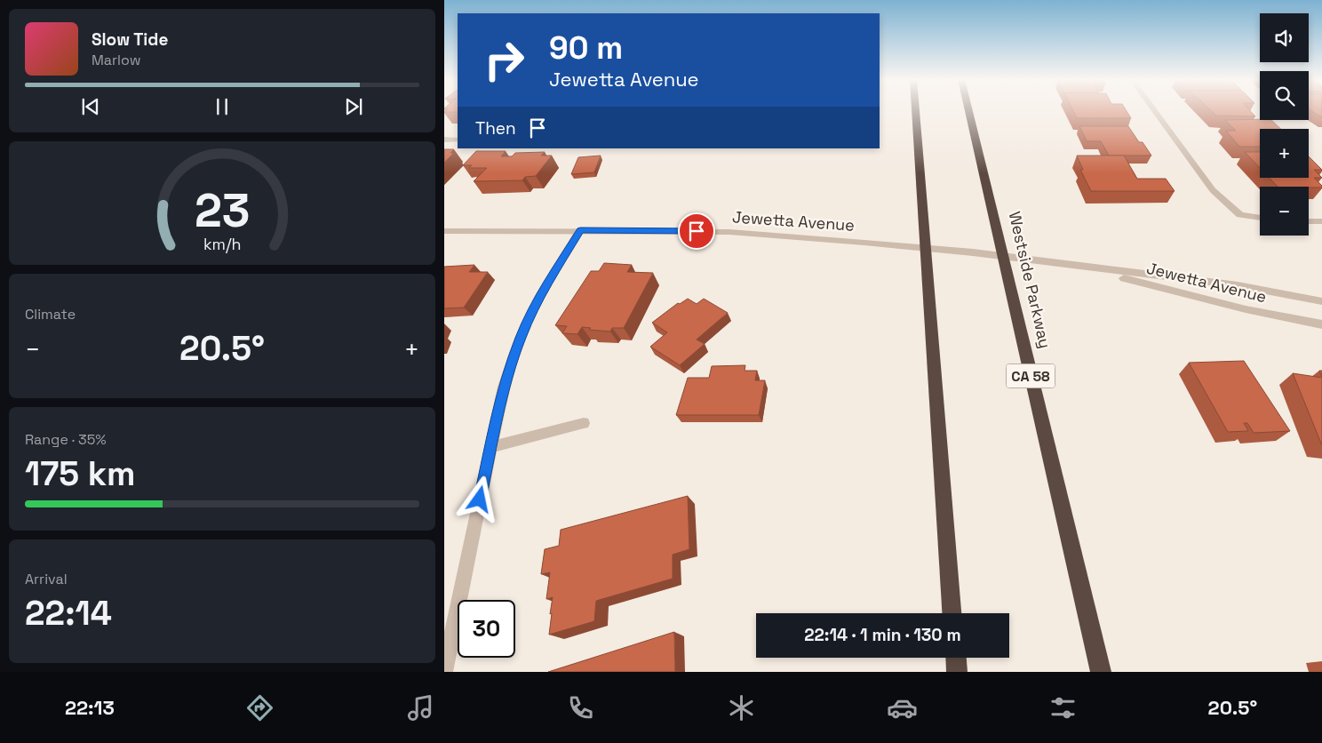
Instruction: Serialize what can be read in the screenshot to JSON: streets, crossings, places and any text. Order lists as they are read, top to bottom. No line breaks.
{"streets":{"highway":["Westside Parkway","CA 58"],"street":["Jewetta Avenue"]},"page":{"map_buttons":["+","−"],"turn":["90 m","Jewetta Avenue"],"song":["Slow Tide","Marlow"],"then":"Then","tile":["Climate",["Range · 35%","175 km"],["Arrival","22:14"]],"heat":["−","20.5°","+"],"limit":"30","trip":"22:14 · 1 min · 130 m","tabs":["22:13","20.5°"],"gauge":["23","km/h"]}}
